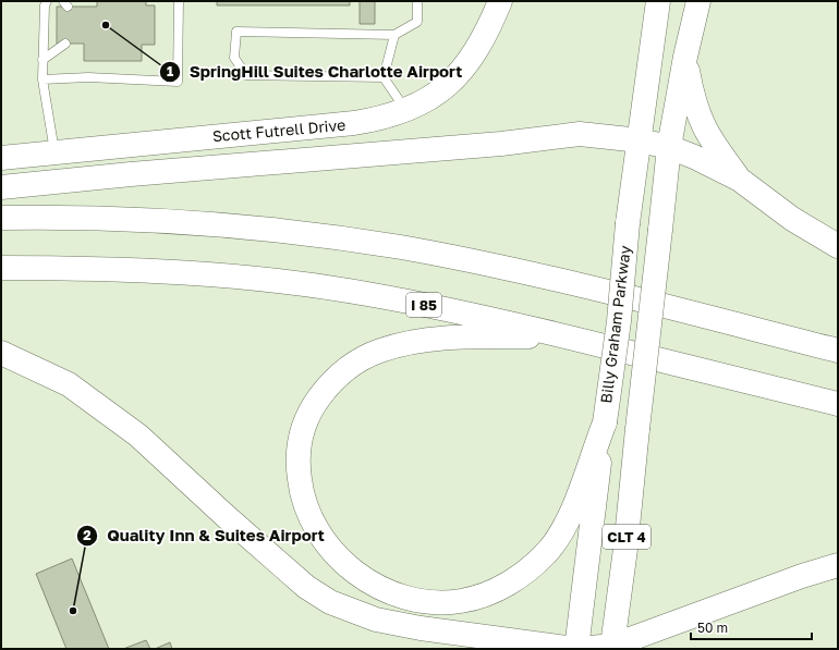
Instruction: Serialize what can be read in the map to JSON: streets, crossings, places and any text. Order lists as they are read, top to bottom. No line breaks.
{"streets":{"main road":["Scott Futrell Drive","I 85","Billy Graham Parkway","CLT 4"]},"places":["SpringHill Suites Charlotte Airport","Quality Inn & Suites Airport"],"scale_bar":"50 m"}
